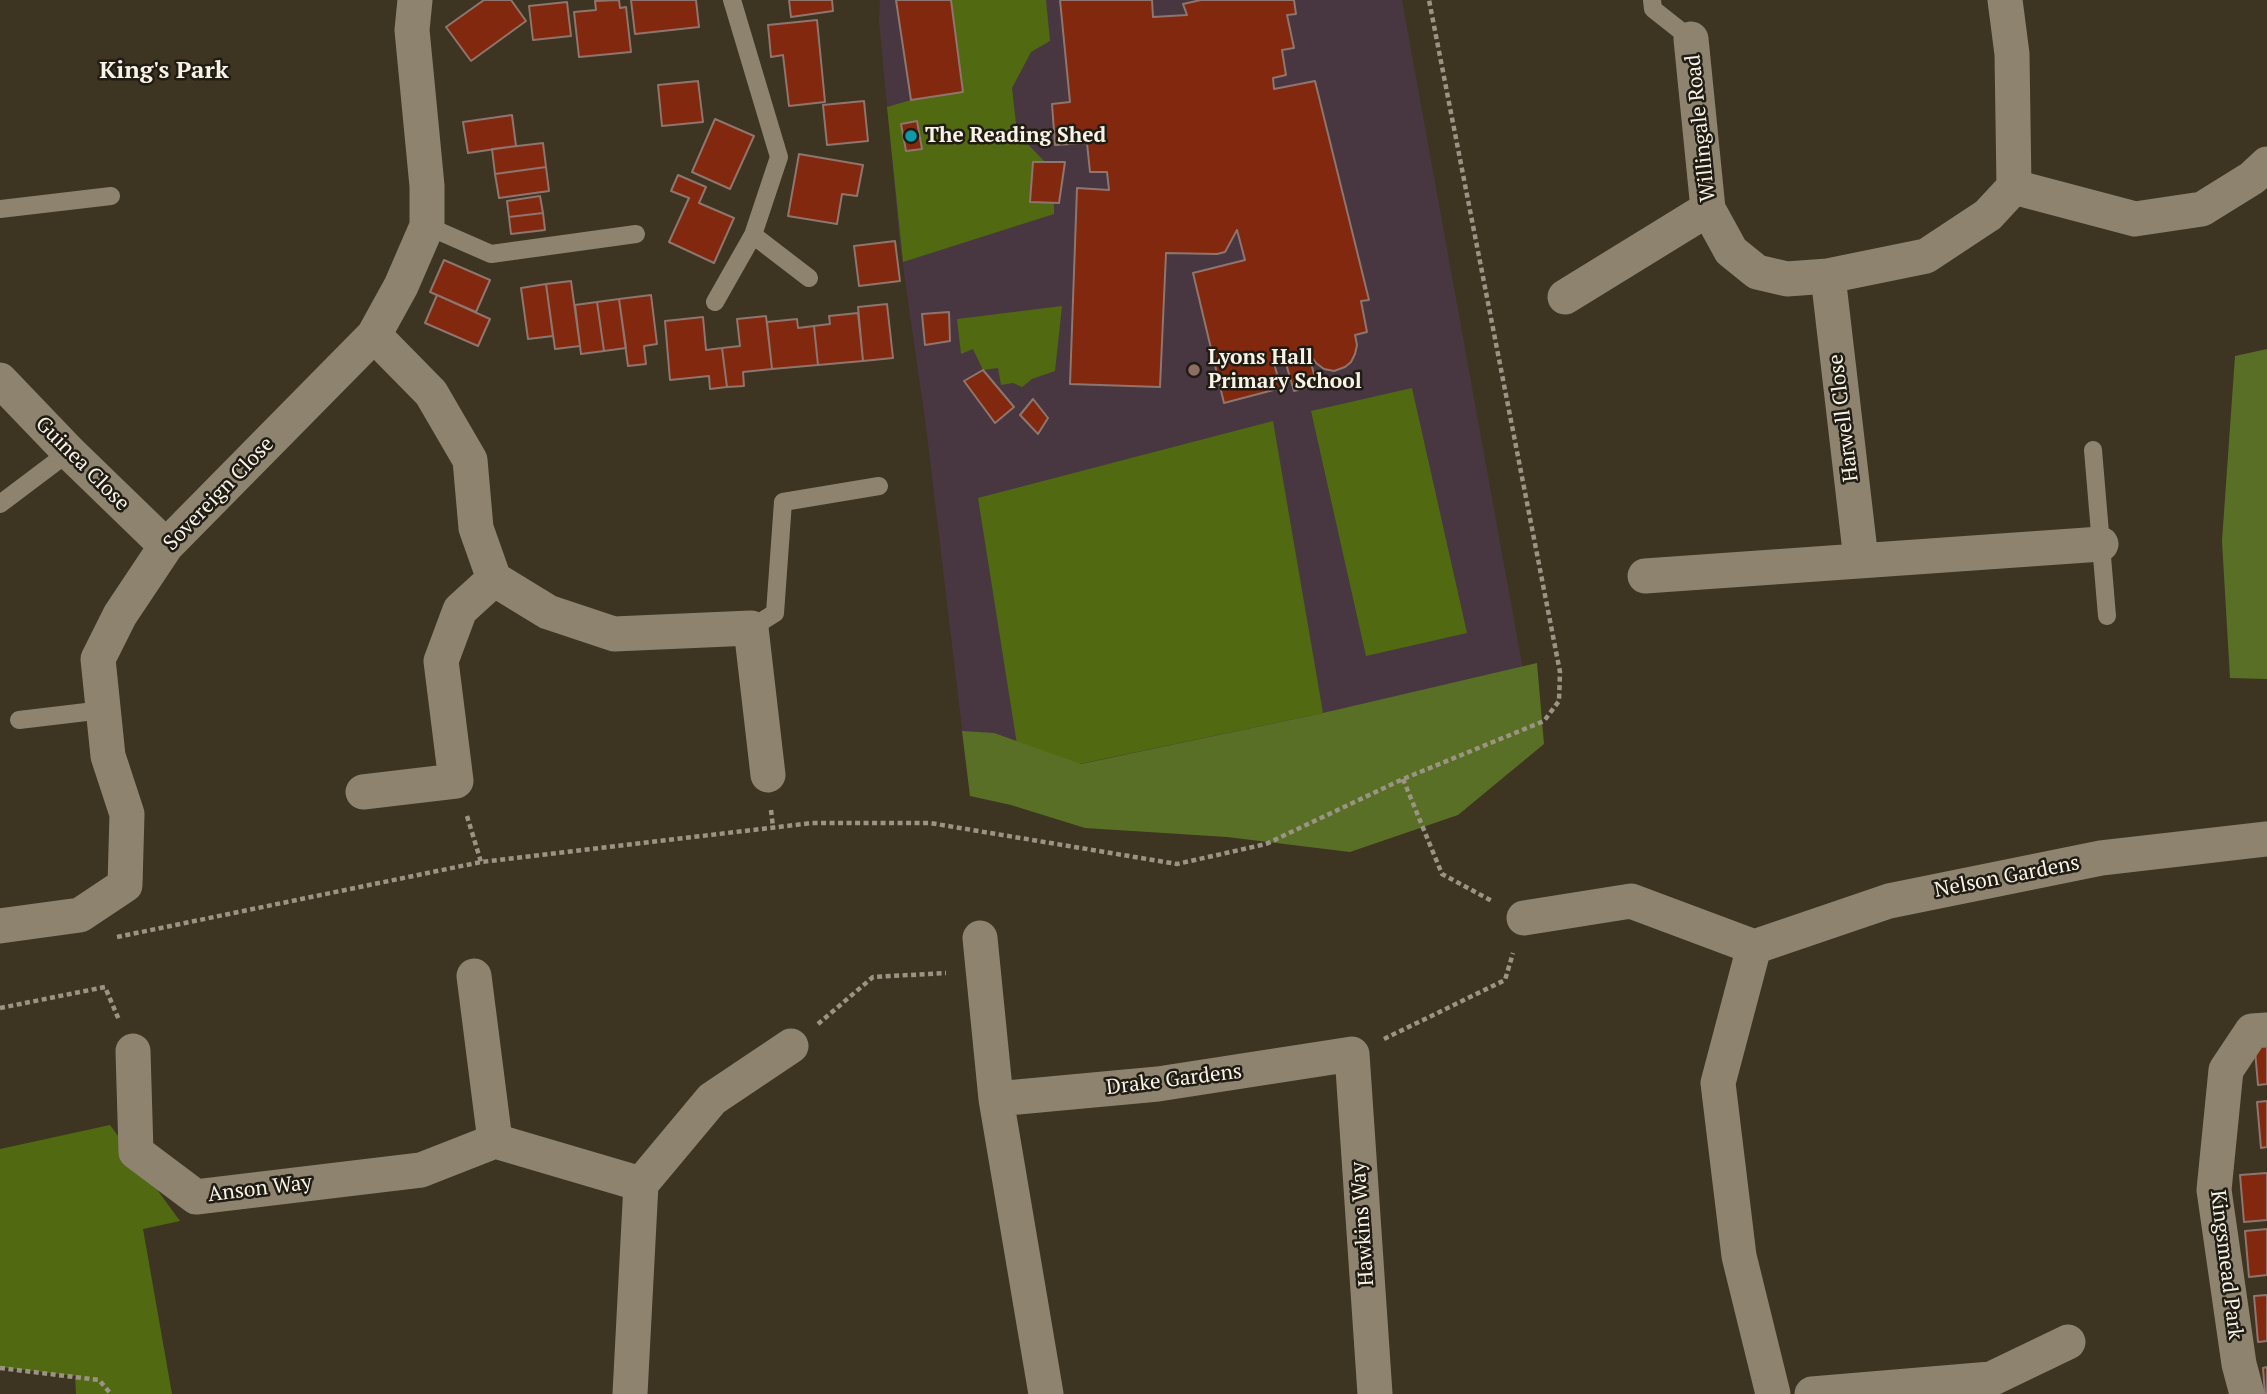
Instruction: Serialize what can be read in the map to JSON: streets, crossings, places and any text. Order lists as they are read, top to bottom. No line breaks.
{"streets":{"street":["Willingale Road","Harwell Close","Guinea Close","Sovereign Close","Nelson Gardens","Drake Gardens","Anson Way","Hawkins Way","Kingsmead Park"]},"crossings":[["Willingale Road","Harwell Close"],["Guinea Close","Sovereign Close"],["Drake Gardens","Hawkins Way"]],"districts":["King's Park"],"places":["The Reading Shed","Lyons Hall Primary School"]}
